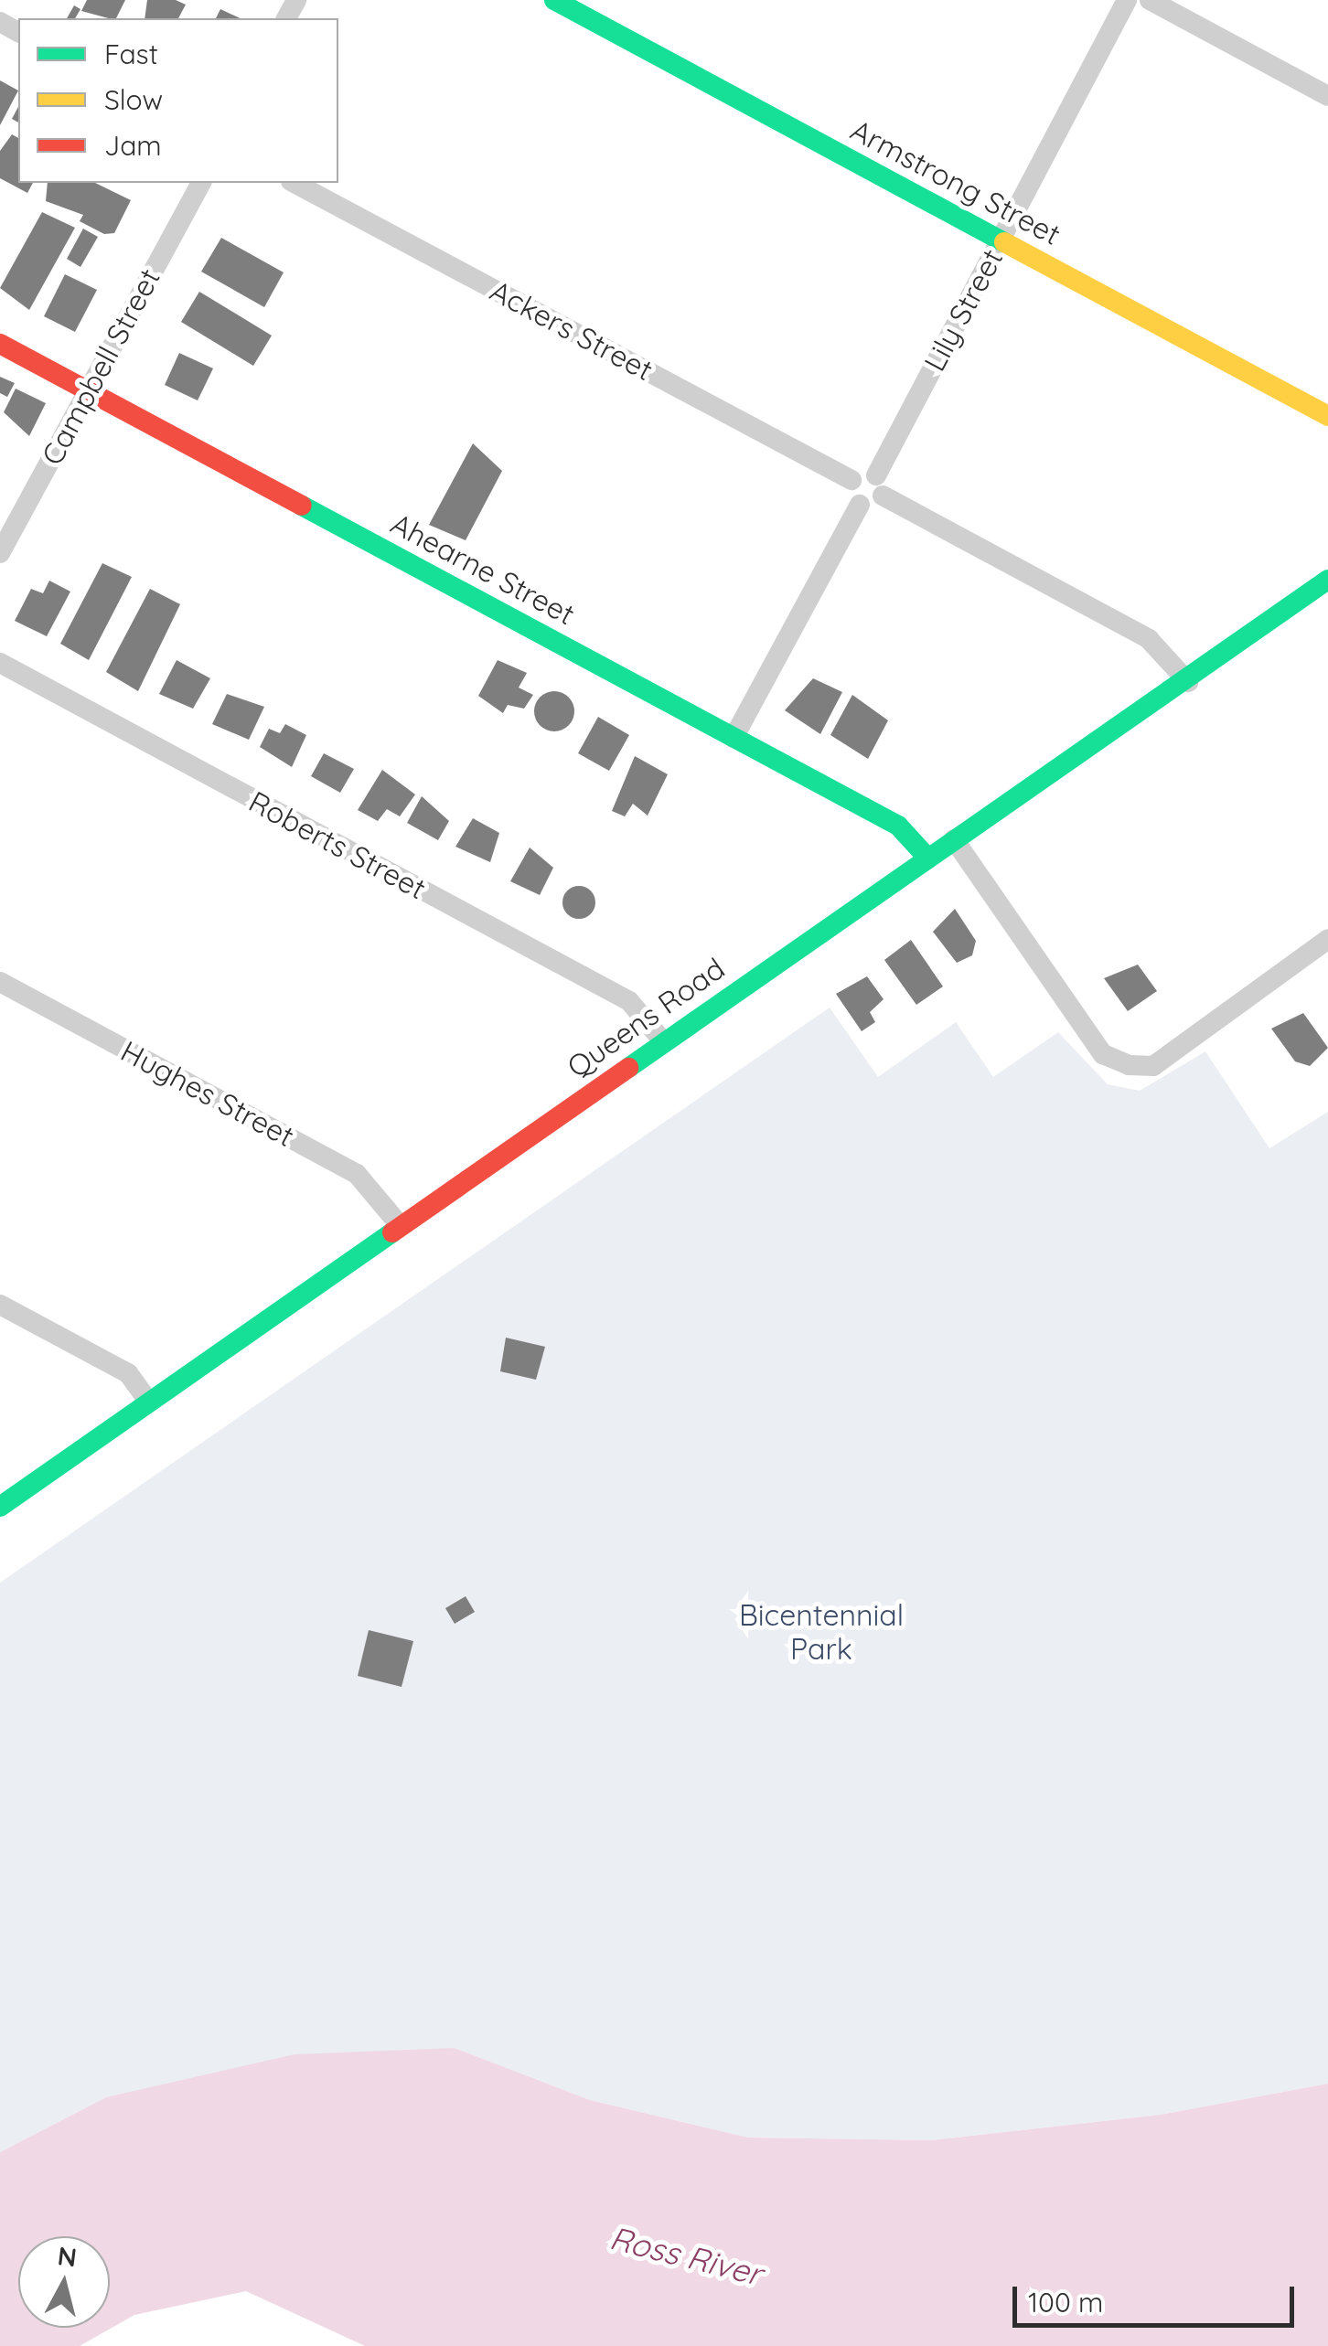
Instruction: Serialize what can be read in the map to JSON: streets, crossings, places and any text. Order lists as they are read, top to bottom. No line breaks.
{"streets":{"street":["Armstrong Street","Lily Street","Ackers Street","Campbell Street","Ahearne Street","Roberts Street","Queens Road","Hughes Street"]},"crossings":[["Armstrong Street","Lily Street"],["Campbell Street","Ahearne Street"],["Ahearne Street","Queens Road"],["Roberts Street","Queens Road"],["Queens Road","Hughes Street"]],"water":["Ross River"],"parks":["Bicentennial Park"],"legend":["Fast","Slow","Jam"],"scale_bar":"100 m","north":"top"}
